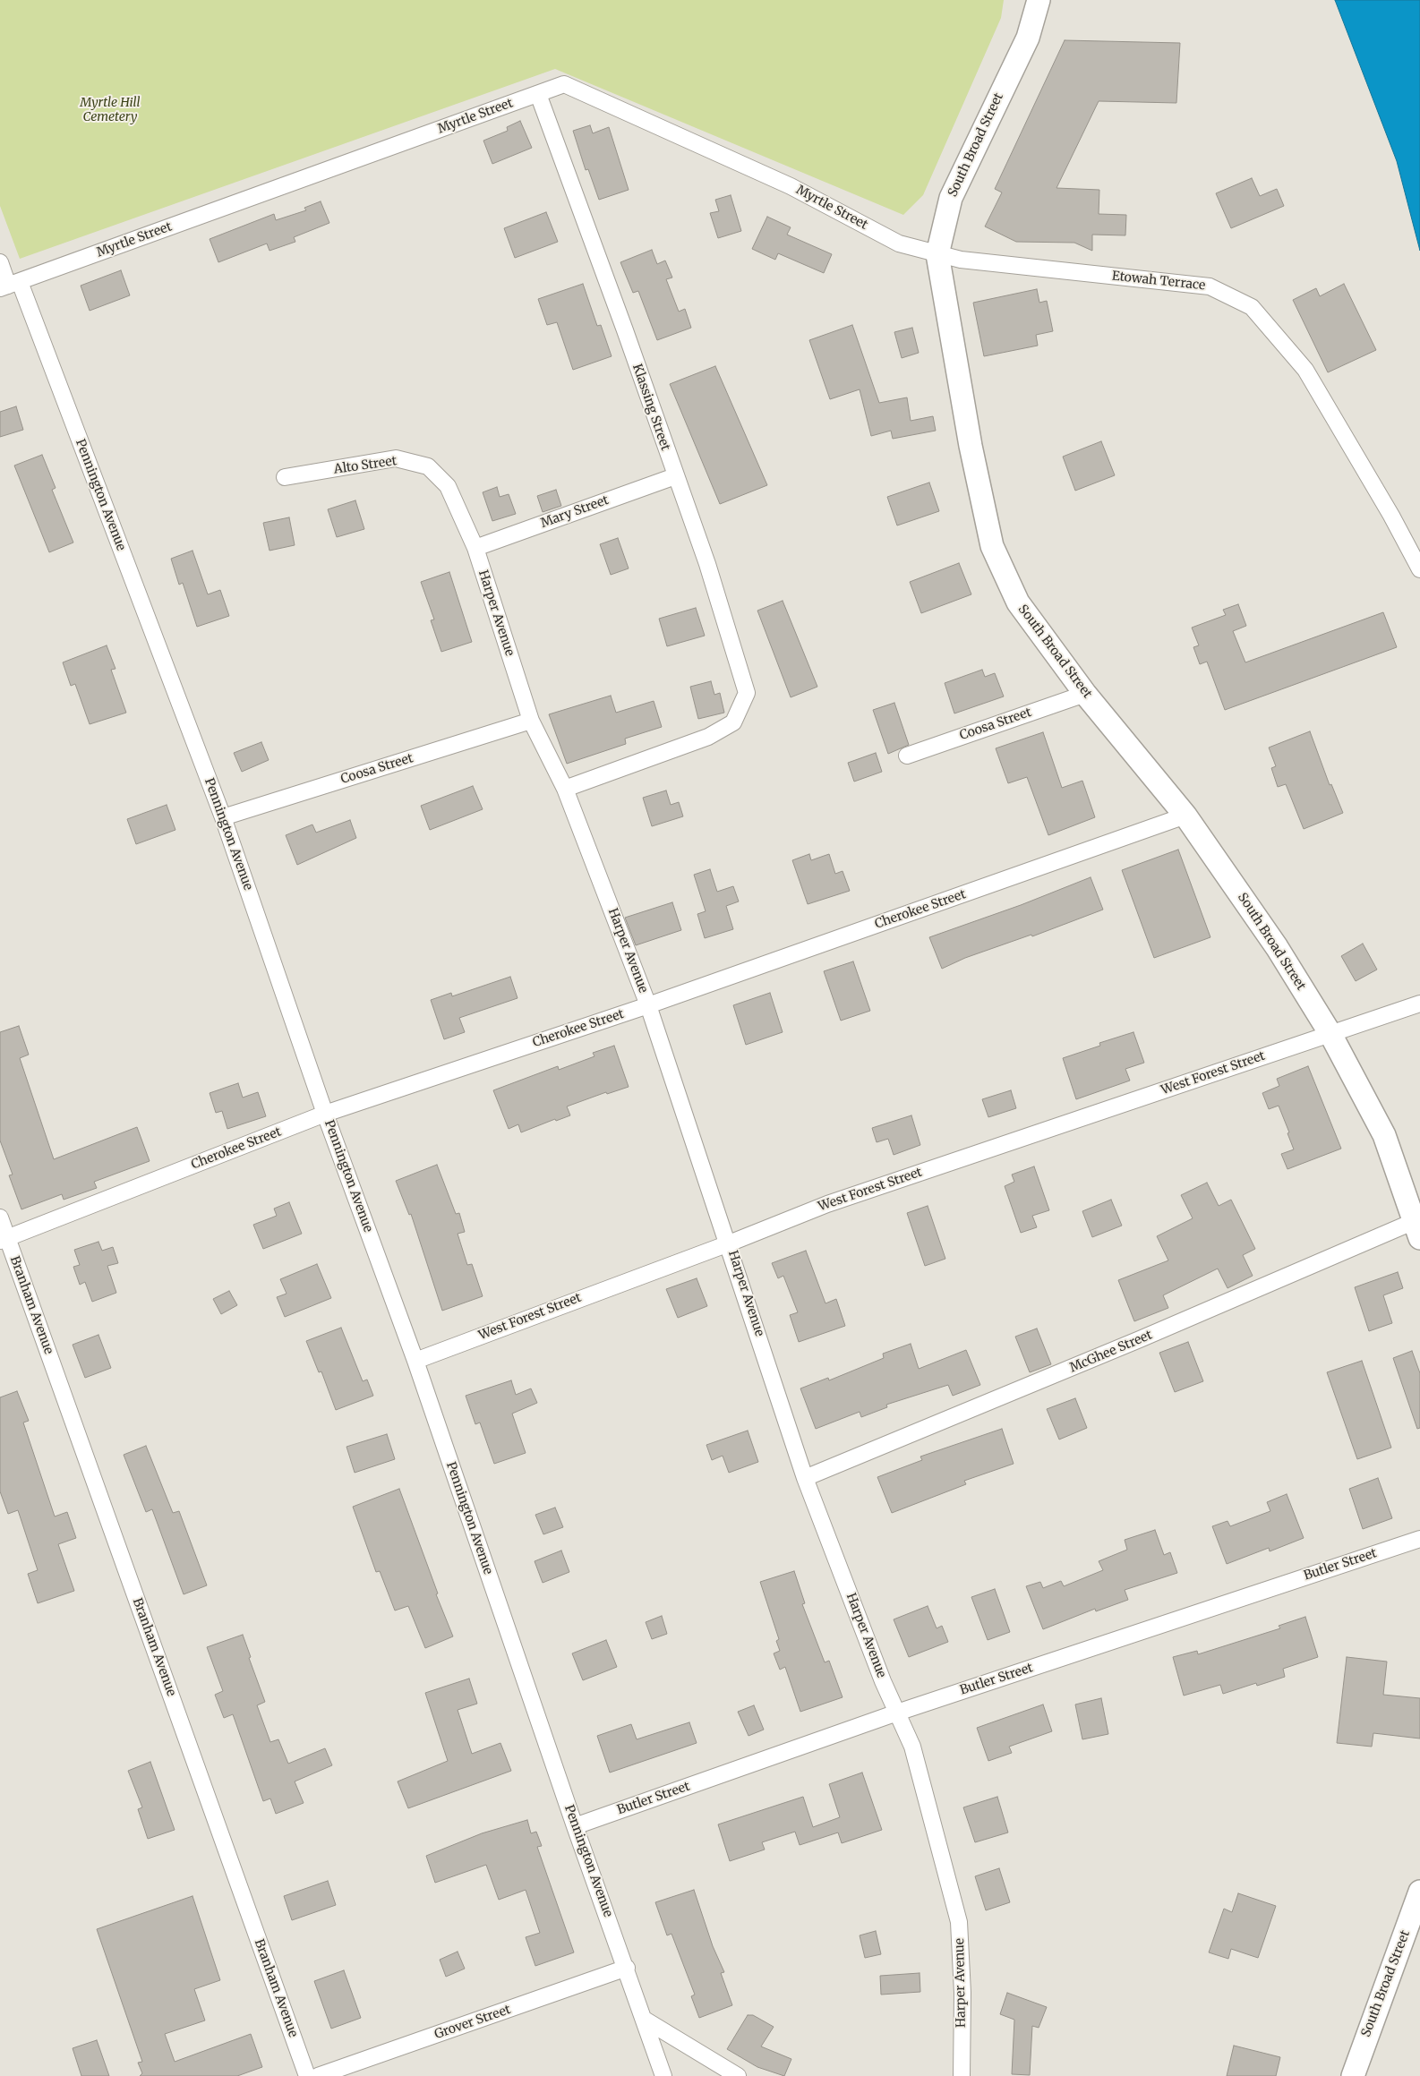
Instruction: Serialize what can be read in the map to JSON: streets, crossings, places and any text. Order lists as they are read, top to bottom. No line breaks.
{"streets":{"main road":["South Broad Street"],"street":["Myrtle Street","Etowah Terrace","Klassing Street","Alto Street","Pennington Avenue","Mary Street","Harper Avenue","Coosa Street","Cherokee Street","West Forest Street","Branham Avenue","McGhee Street","Butler Street","Grover Street"]},"crossings":[["Myrtle Street","South Broad Street"],["Myrtle Street","Etowah Terrace"],["Myrtle Street","Klassing Street"],["Myrtle Street","Pennington Avenue"],["South Broad Street","Etowah Terrace"],["South Broad Street","Coosa Street"],["South Broad Street","Cherokee Street"],["South Broad Street","West Forest Street"],["South Broad Street","McGhee Street"],["Klassing Street","Mary Street"],["Klassing Street","Harper Avenue"],["Alto Street","Harper Avenue"],["Pennington Avenue","Coosa Street"],["Pennington Avenue","Cherokee Street"],["Pennington Avenue","West Forest Street"],["Pennington Avenue","Butler Street"],["Pennington Avenue","Grover Street"],["Mary Street","Harper Avenue"],["Harper Avenue","Coosa Street"],["Harper Avenue","Cherokee Street"],["Harper Avenue","West Forest Street"],["Harper Avenue","McGhee Street"],["Harper Avenue","Butler Street"],["Cherokee Street","Branham Avenue"]],"parks":["Myrtle Hill Cemetery"]}
